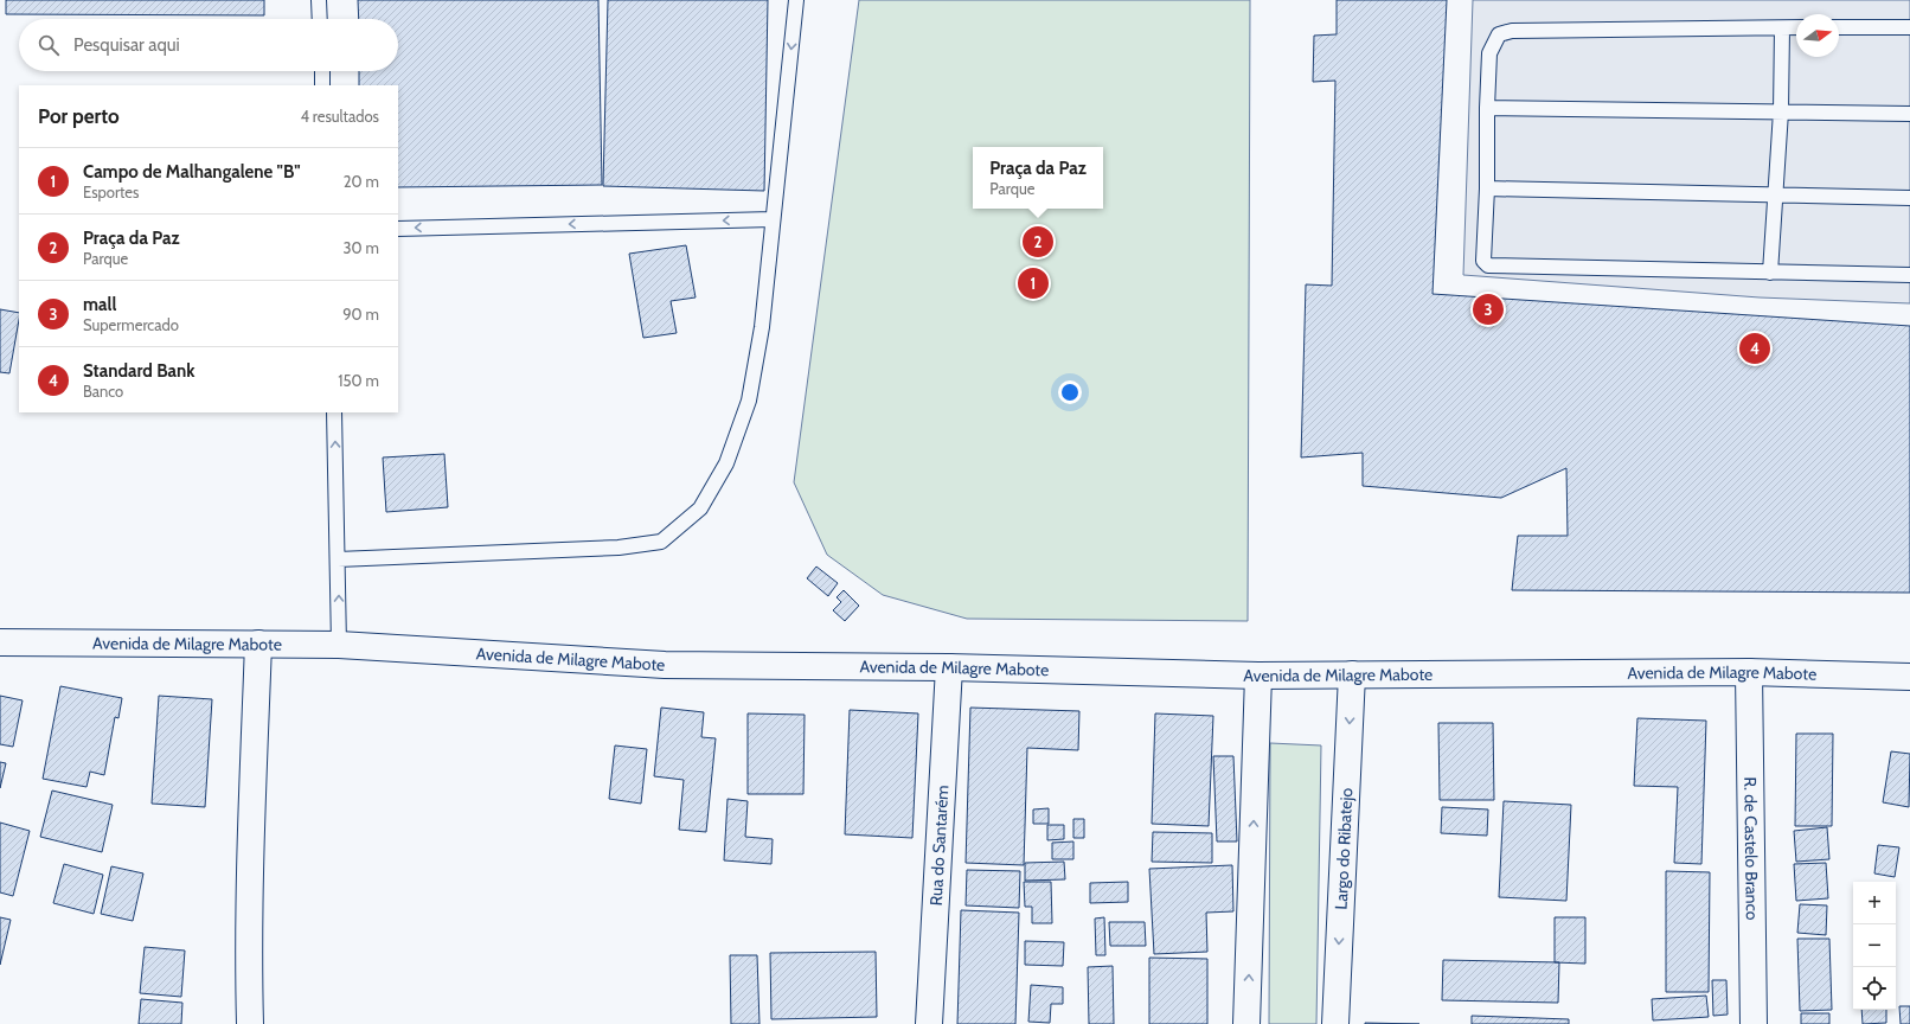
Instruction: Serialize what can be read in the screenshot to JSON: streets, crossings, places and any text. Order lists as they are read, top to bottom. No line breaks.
{"streets":{"street":["Avenida de Milagre Mabote","Rua do Santarém","R. de Castelo Branco","Largo do Ribatejo"]},"crossings":[["Avenida de Milagre Mabote","Rua do Santarém"],["Avenida de Milagre Mabote","R. de Castelo Branco"],["Avenida de Milagre Mabote","Largo do Ribatejo"]],"north":"right","page":{"search":"Pesquisar aqui","heading":["Por perto","4 resultados"],"popup":["Praça da Paz","Parque"],"list":[{"mark":"1","name":"Campo de Malhangalene \"B\"","note":"Esportes","value":"20 m"},{"mark":"2","name":"Praça da Paz","note":"Parque","value":"30 m"},{"mark":"3","name":"mall","note":"Supermercado","value":"90 m"},{"mark":"4","name":"Standard Bank","note":"Banco","value":"150 m"}],"pins":["2","1","3","4"],"map_buttons":["+","−"]}}
